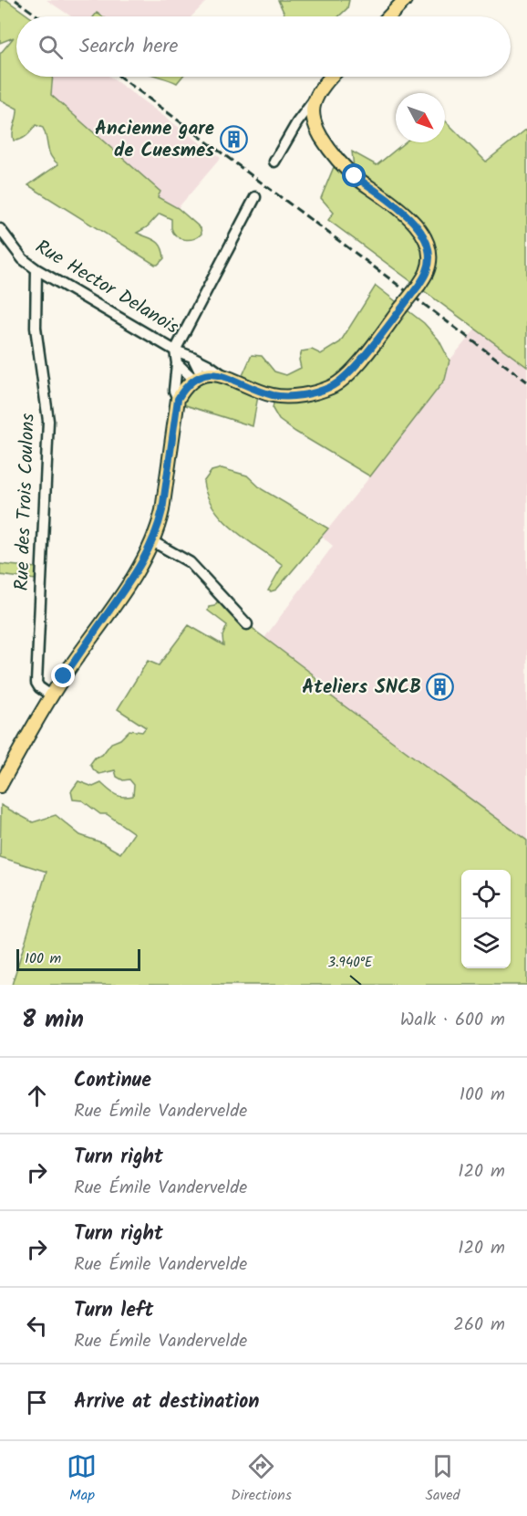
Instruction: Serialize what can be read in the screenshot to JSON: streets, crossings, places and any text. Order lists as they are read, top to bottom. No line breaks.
{"streets":{"street":["Rue Hector Delanois","Rue des Trois Coulons"]},"crossings":[["Rue Hector Delanois","Rue des Trois Coulons"]],"places":{"building":["Ancienne gare de Cuesmes","Ateliers SNCB"]},"scale_bar":"100 m","north":"bottom right","page":{"search":"Search here","scale":"100 m","heading":["8 min","Walk · 600 m"],"list":[["Continue","Rue Émile Vandervelde","100 m"],["Turn right","Rue Émile Vandervelde","120 m"],["Turn right","Rue Émile Vandervelde","120 m"],["Turn left","Rue Émile Vandervelde","260 m"],"Arrive at destination"],"nav":["Map","Directions","Saved"]},"coordinates":["3.940°E"]}
